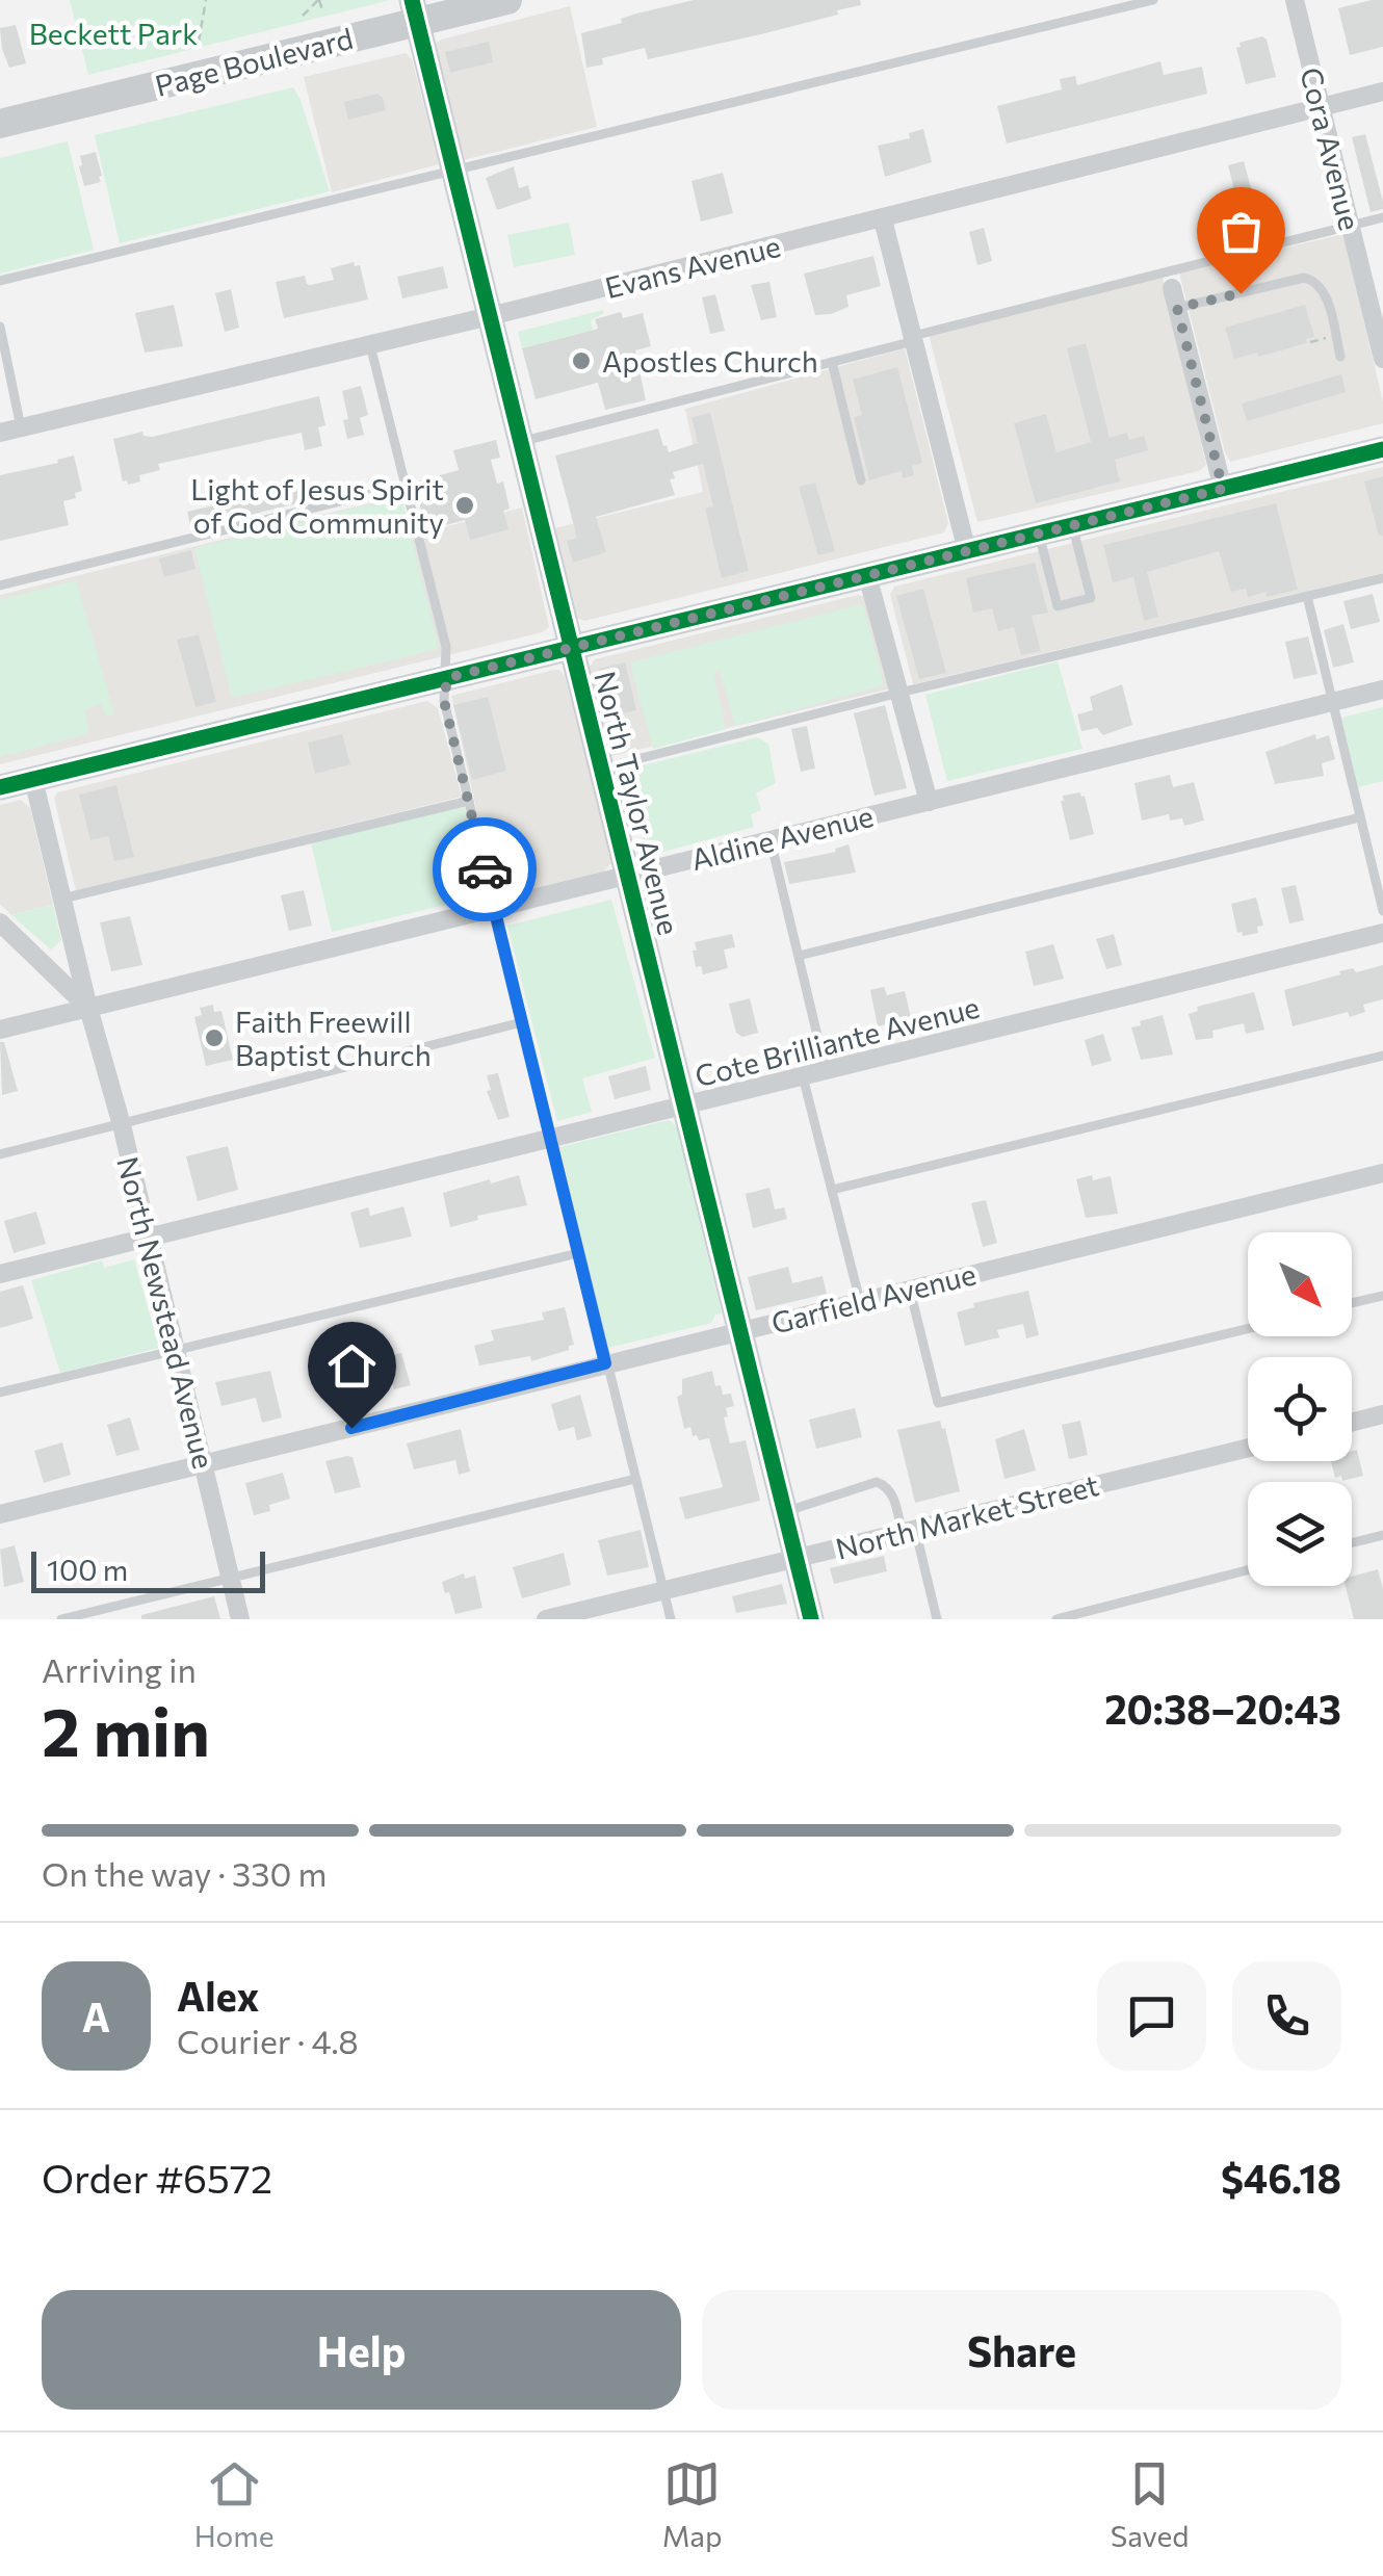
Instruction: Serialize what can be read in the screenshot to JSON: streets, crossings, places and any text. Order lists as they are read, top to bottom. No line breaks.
{"streets":{"main road":["Page Boulevard"],"street":["Cora Avenue","Evans Avenue","North Taylor Avenue","Aldine Avenue","Cote Brilliante Avenue","Garfield Avenue","North Newstead Avenue","North Market Street"]},"crossings":[["Page Boulevard","North Taylor Avenue"],["Cora Avenue","Evans Avenue"],["Evans Avenue","North Taylor Avenue"],["North Taylor Avenue","Aldine Avenue"],["North Taylor Avenue","Cote Brilliante Avenue"],["North Taylor Avenue","Garfield Avenue"],["North Taylor Avenue","North Market Street"],["Aldine Avenue","North Newstead Avenue"],["Cote Brilliante Avenue","North Newstead Avenue"],["Garfield Avenue","North Newstead Avenue"]],"parks":["Beckett Park"],"places":["Apostles Church","Light of Jesus Spirit of God Community","Faith Freewill Baptist Church"],"scale_bar":"100 m","north":"bottom right","page":{"scale":"100 m","heading":["2 min","Arriving in","20:38–20:43"],"panel":["Alex","Courier · 4.8","Order #6572","$46.18"],"bar":"On the way · 330 m","round":"A","buttons":["Help","Share"],"tabs":["Home","Map","Saved"]}}
